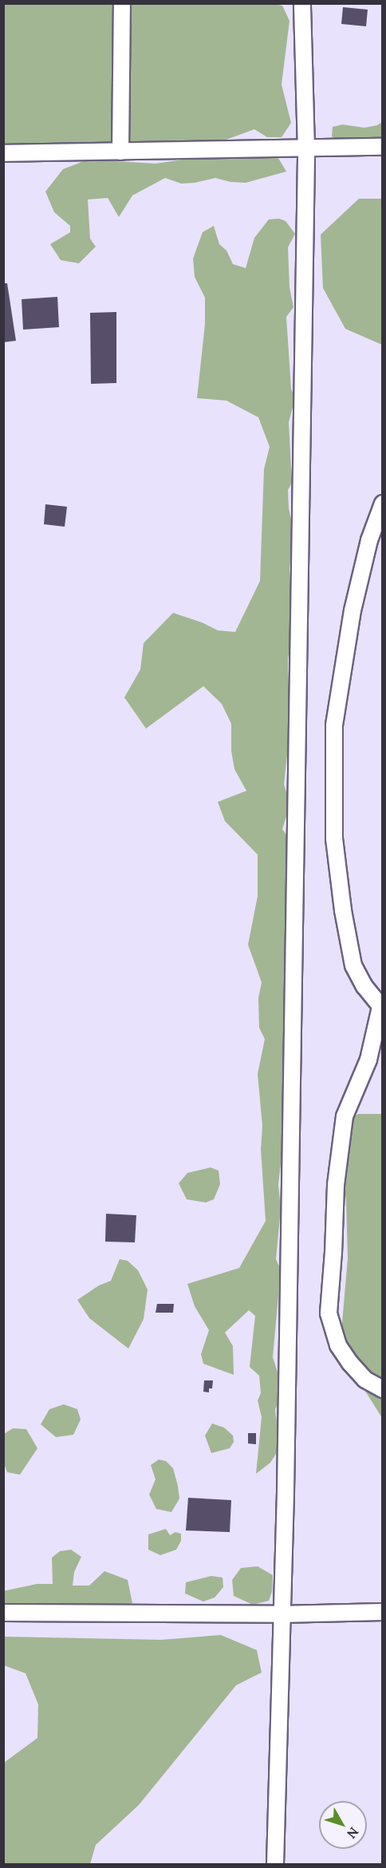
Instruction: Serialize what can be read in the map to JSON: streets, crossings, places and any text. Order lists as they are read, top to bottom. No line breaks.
{"north":"bottom right"}
